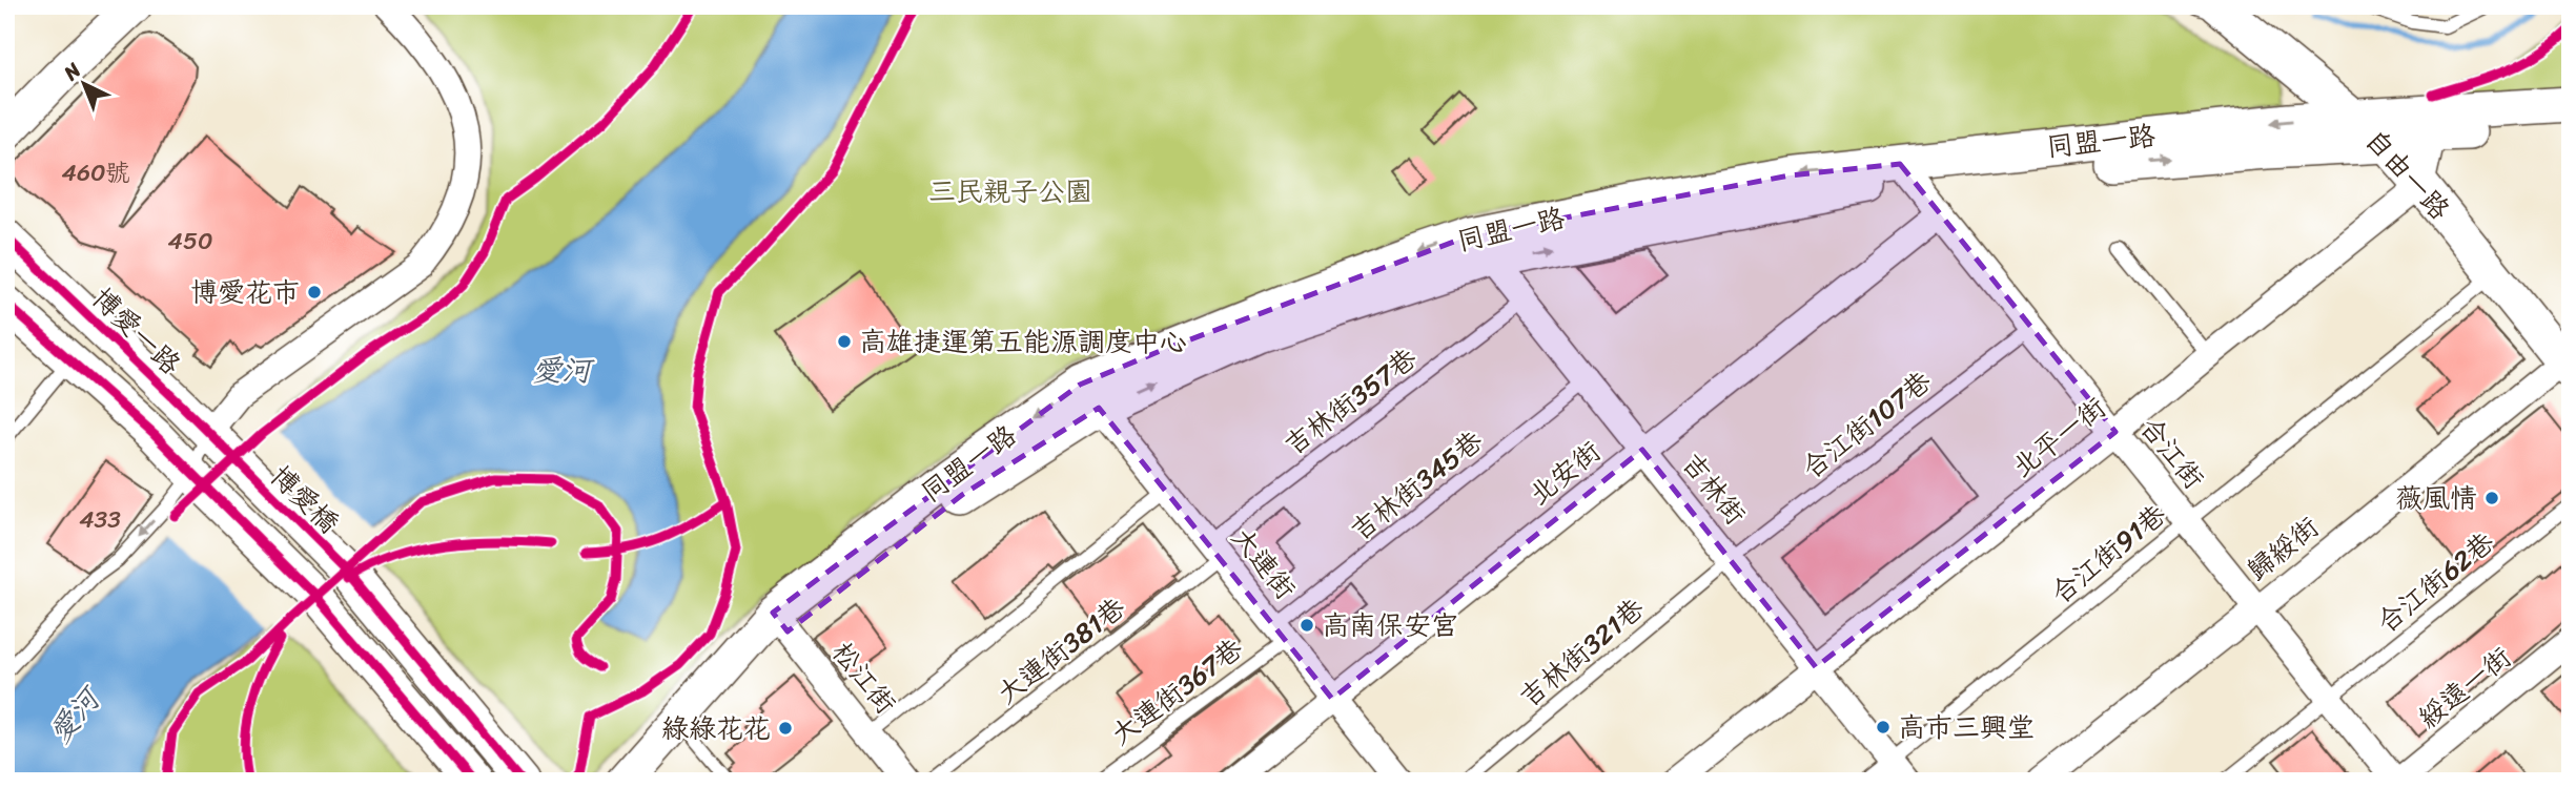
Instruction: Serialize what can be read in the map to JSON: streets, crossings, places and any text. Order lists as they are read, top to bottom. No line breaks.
{"streets":{"street":["同盟一路","自由一路","博愛一路","北平一街","合江街","北安街","吉林街","博愛橋","歸綏街","大連街","松江街","綏遠一街"],"lane":["吉林街357巷","合江街107巷","吉林街345巷","合江街91巷","合江街62巷","大連街381巷","吉林街321巷","大連街367巷"]},"crossings":[["同盟一路","自由一路"],["同盟一路","合江街"],["同盟一路","吉林街"],["同盟一路","大連街"],["同盟一路","松江街"],["自由一路","北平一街"],["自由一路","歸綏街"],["自由一路","合江街91巷"],["博愛一路","博愛橋"],["吉林街357巷","吉林街"],["吉林街357巷","大連街"],["吉林街357巷","大連街381巷"],["合江街107巷","合江街"],["合江街107巷","吉林街"],["合江街107巷","吉林街321巷"],["北平一街","合江街"],["北平一街","吉林街"],["合江街","北安街"],["合江街","歸綏街"],["合江街","合江街91巷"],["合江街","合江街62巷"],["合江街","綏遠一街"],["北安街","吉林街"],["北安街","大連街"],["吉林街345巷","吉林街"],["吉林街345巷","大連街"],["吉林街345巷","大連街367巷"],["吉林街","合江街91巷"],["吉林街","吉林街321巷"],["大連街","大連街381巷"],["大連街","大連街367巷"]],"water":["愛河"],"parks":["三民親子公園"],"places":["博愛花市","高雄捷運第五能源調度中心","薇風情","高南保安宮","高市三興堂","綠綠花花"],"house_numbers":["460號","450","433"],"north":"top left"}
